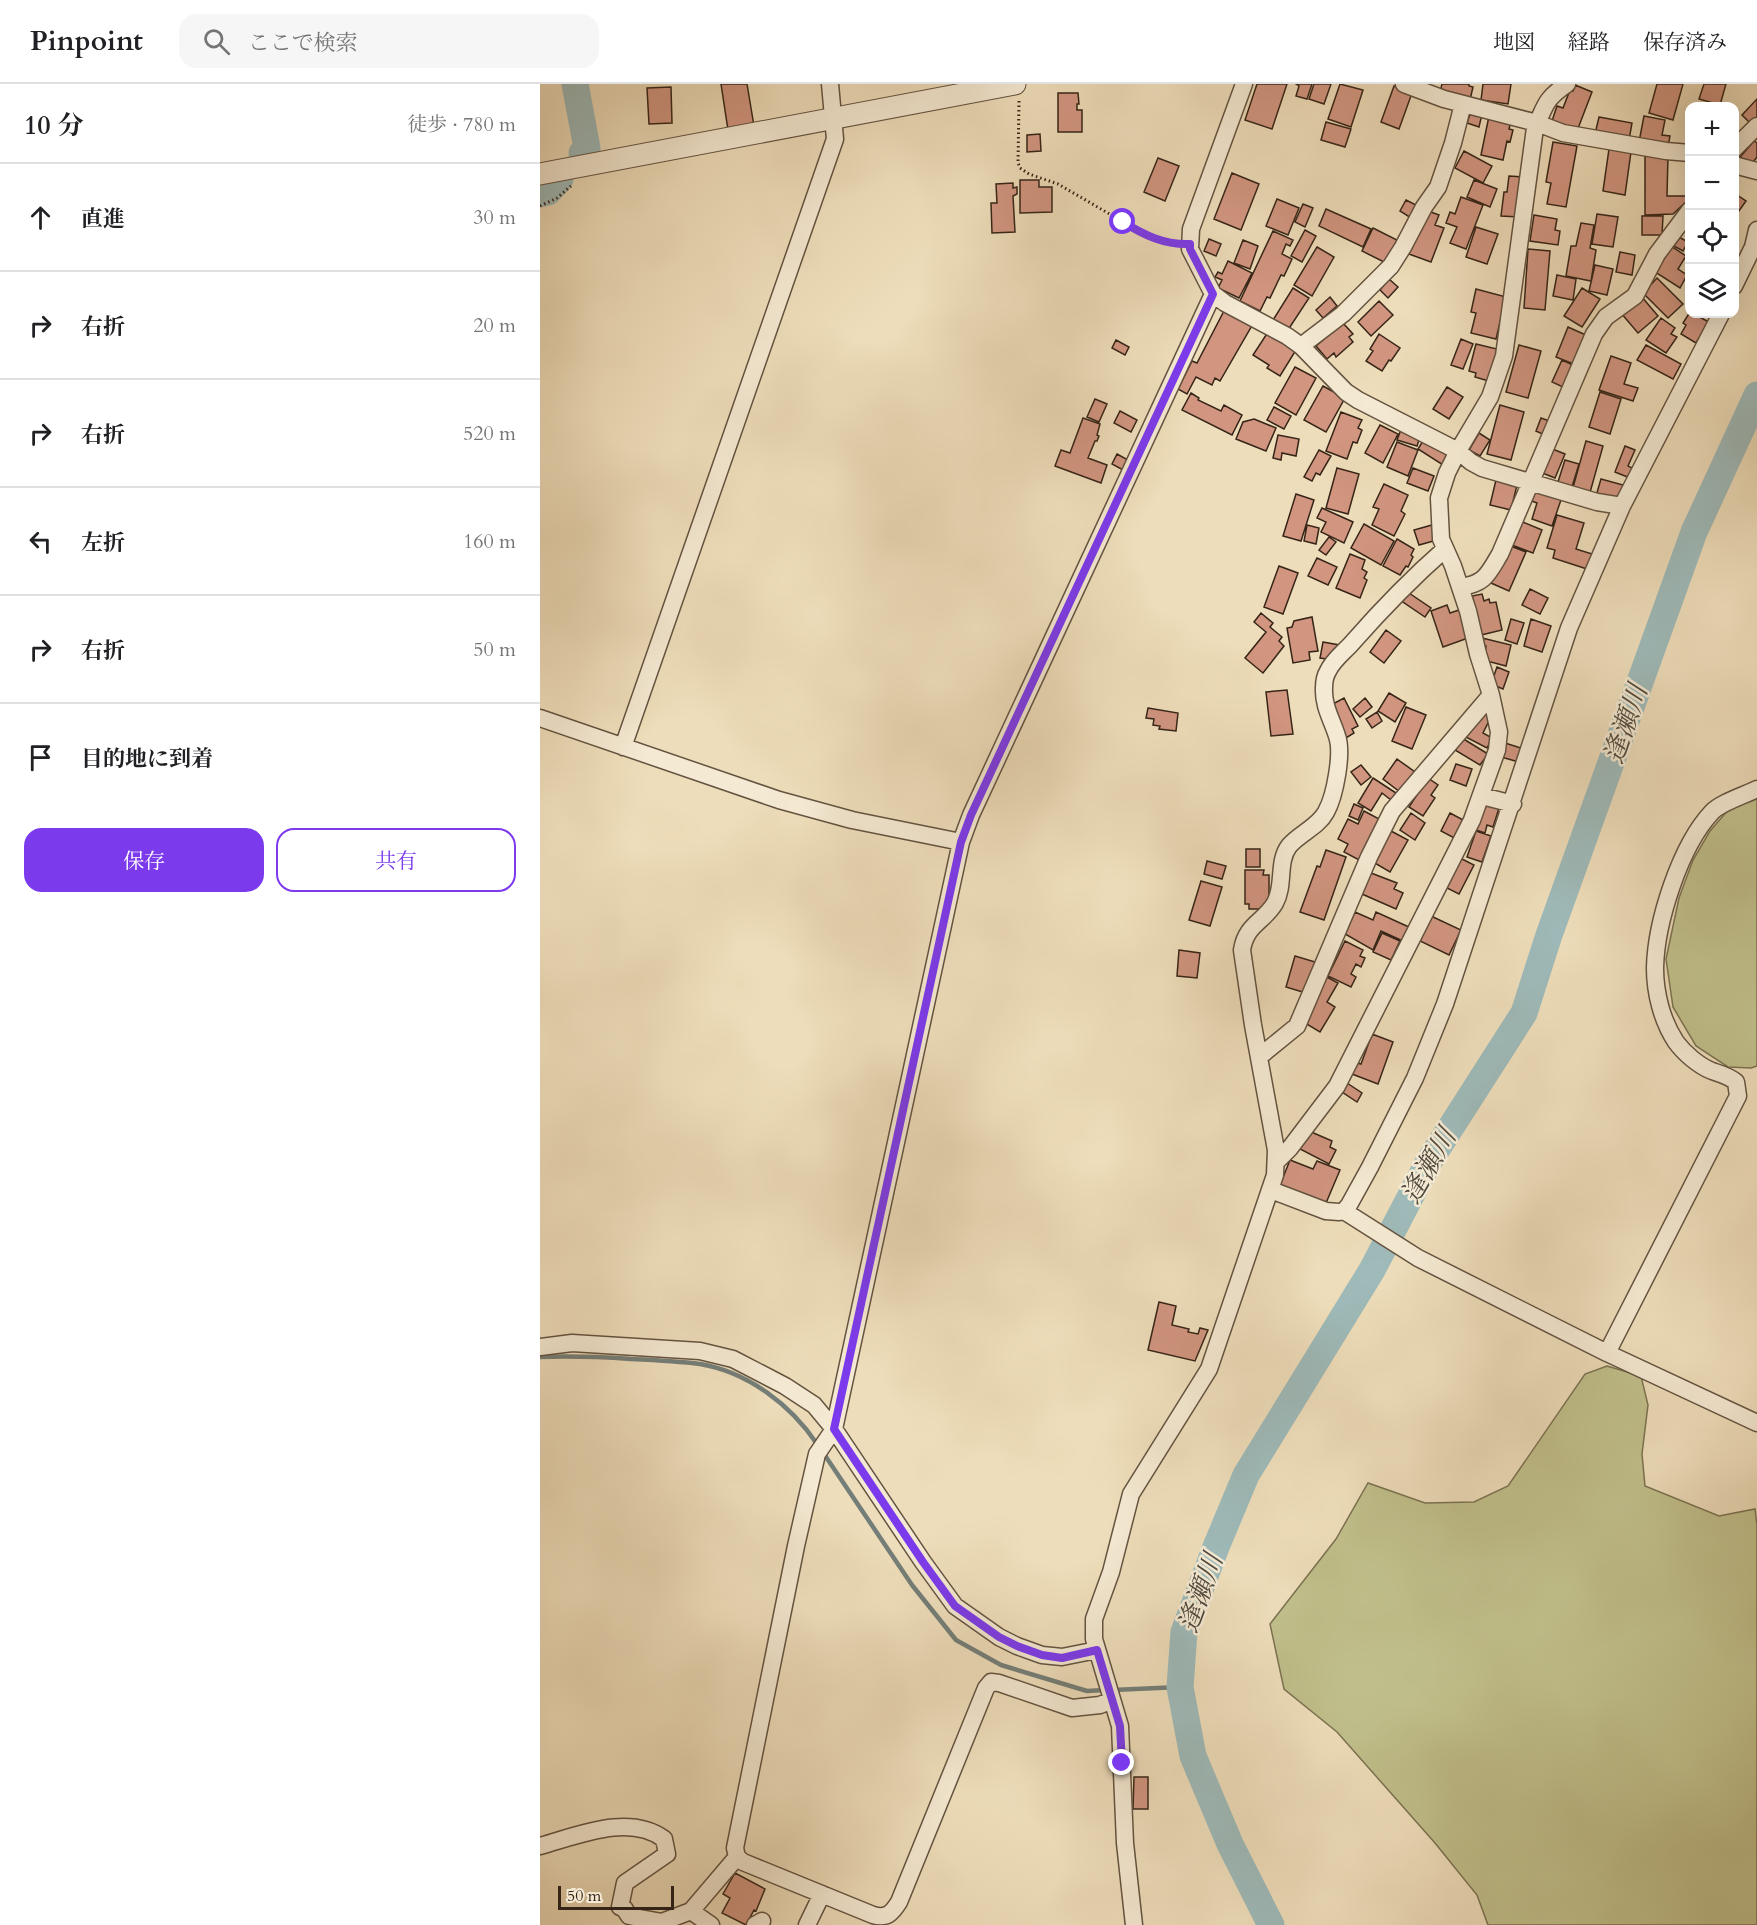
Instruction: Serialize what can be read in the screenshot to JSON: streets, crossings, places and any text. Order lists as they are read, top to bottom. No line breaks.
{"water":["逢瀬川"],"scale_bar":"50 m","page":{"header":"Pinpoint","search":"ここで検索","nav":["地図","経路","保存済み"],"heading":["10 分","徒歩 · 780 m"],"map_buttons":["+","−"],"list":[["直進","30 m"],["右折","20 m"],["右折","520 m"],["左折","160 m"],["右折","50 m"],"目的地に到着"],"buttons":["保存","共有"],"scale":"50 m"}}
